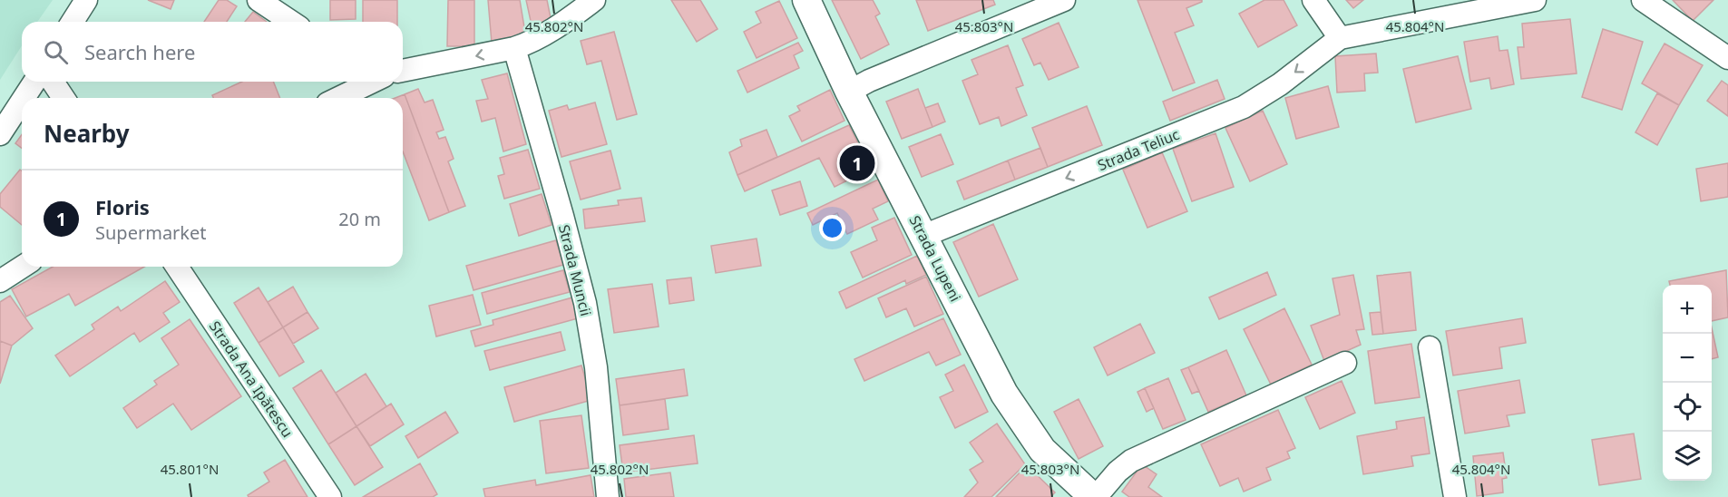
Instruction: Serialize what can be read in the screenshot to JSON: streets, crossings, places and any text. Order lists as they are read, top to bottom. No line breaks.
{"streets":{"street":["Strada Teliuc","Strada Lupeni","Strada Muncii","Strada Ana Ipătescu"]},"crossings":[["Strada Teliuc","Strada Lupeni"]],"page":{"search":"Search here","heading":"Nearby","pins":"1","list":[{"mark":"1","name":"Floris","note":"Supermarket","value":"20 m"}],"map_buttons":["+","−"]},"coordinates":["45.802°N","45.803°N","45.804°N","45.801°N"]}
